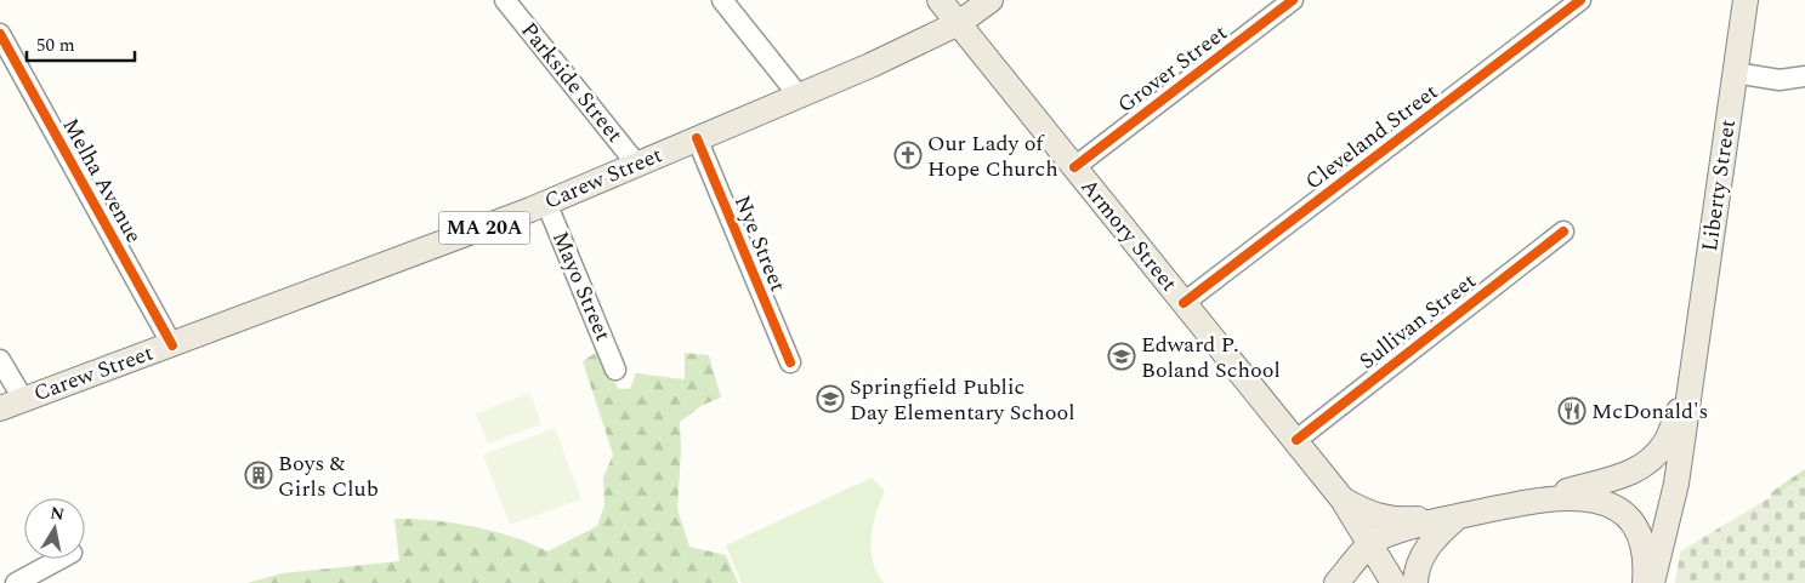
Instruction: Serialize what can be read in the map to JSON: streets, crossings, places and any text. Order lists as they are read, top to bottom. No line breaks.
{"streets":{"main road":["Carew Street","Liberty Street","MA 20A","Armory Street"],"street":["Grover Street","Parkside Street","Cleveland Street","Melha Avenue","Nye Street","Mayo Street","Sullivan Street"]},"crossings":[["Grover Street","Armory Street"],["Parkside Street","Carew Street"],["Cleveland Street","Armory Street"],["Carew Street","Melha Avenue"],["Carew Street","Armory Street"],["Carew Street","Nye Street"],["Carew Street","Mayo Street"],["Armory Street","Sullivan Street"]],"places":{"church":["Our Lady of Hope Church"],"school or university":["Edward P. Boland School","Springfield Public Day Elementary School"],"restaurant":["McDonald's"],"building":["Boys & Girls Club"]},"scale_bar":"50 m","north":"top"}
